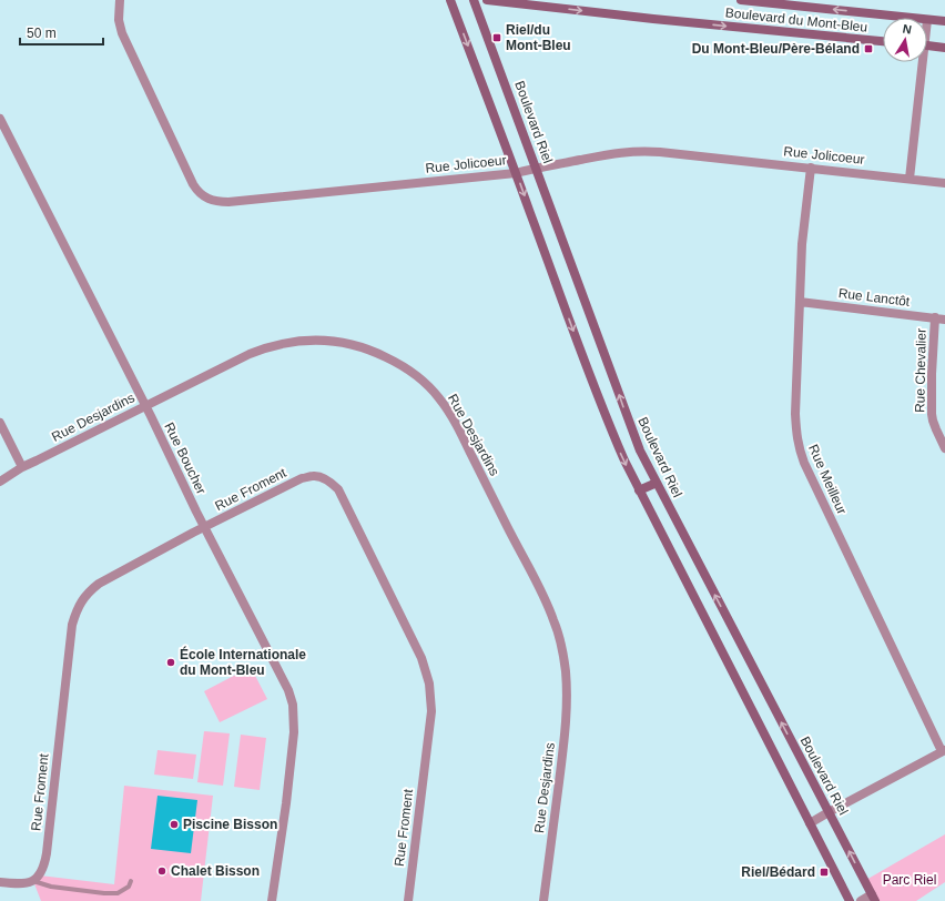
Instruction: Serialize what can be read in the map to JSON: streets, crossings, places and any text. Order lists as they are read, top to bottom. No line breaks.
{"streets":{"street":["Boulevard du Mont-Bleu","Boulevard Riel","Rue Jolicoeur","Rue Lanctôt","Rue Chevalier","Rue Desjardins","Rue Boucher","Rue Meilleur","Rue Froment"]},"crossings":[["Boulevard Riel","Rue Jolicoeur"],["Rue Jolicoeur","Rue Meilleur"],["Rue Lanctôt","Rue Chevalier"],["Rue Lanctôt","Rue Meilleur"],["Rue Desjardins","Rue Boucher"],["Rue Boucher","Rue Froment"]],"parks":["Parc Riel"],"places":{"transit":["Riel/du Mont-Bleu","Du Mont-Bleu/Père-Béland","Riel/Bédard"],"other":["École Internationale du Mont-Bleu","Piscine Bisson","Chalet Bisson"]},"scale_bar":"50 m","north":"top"}
